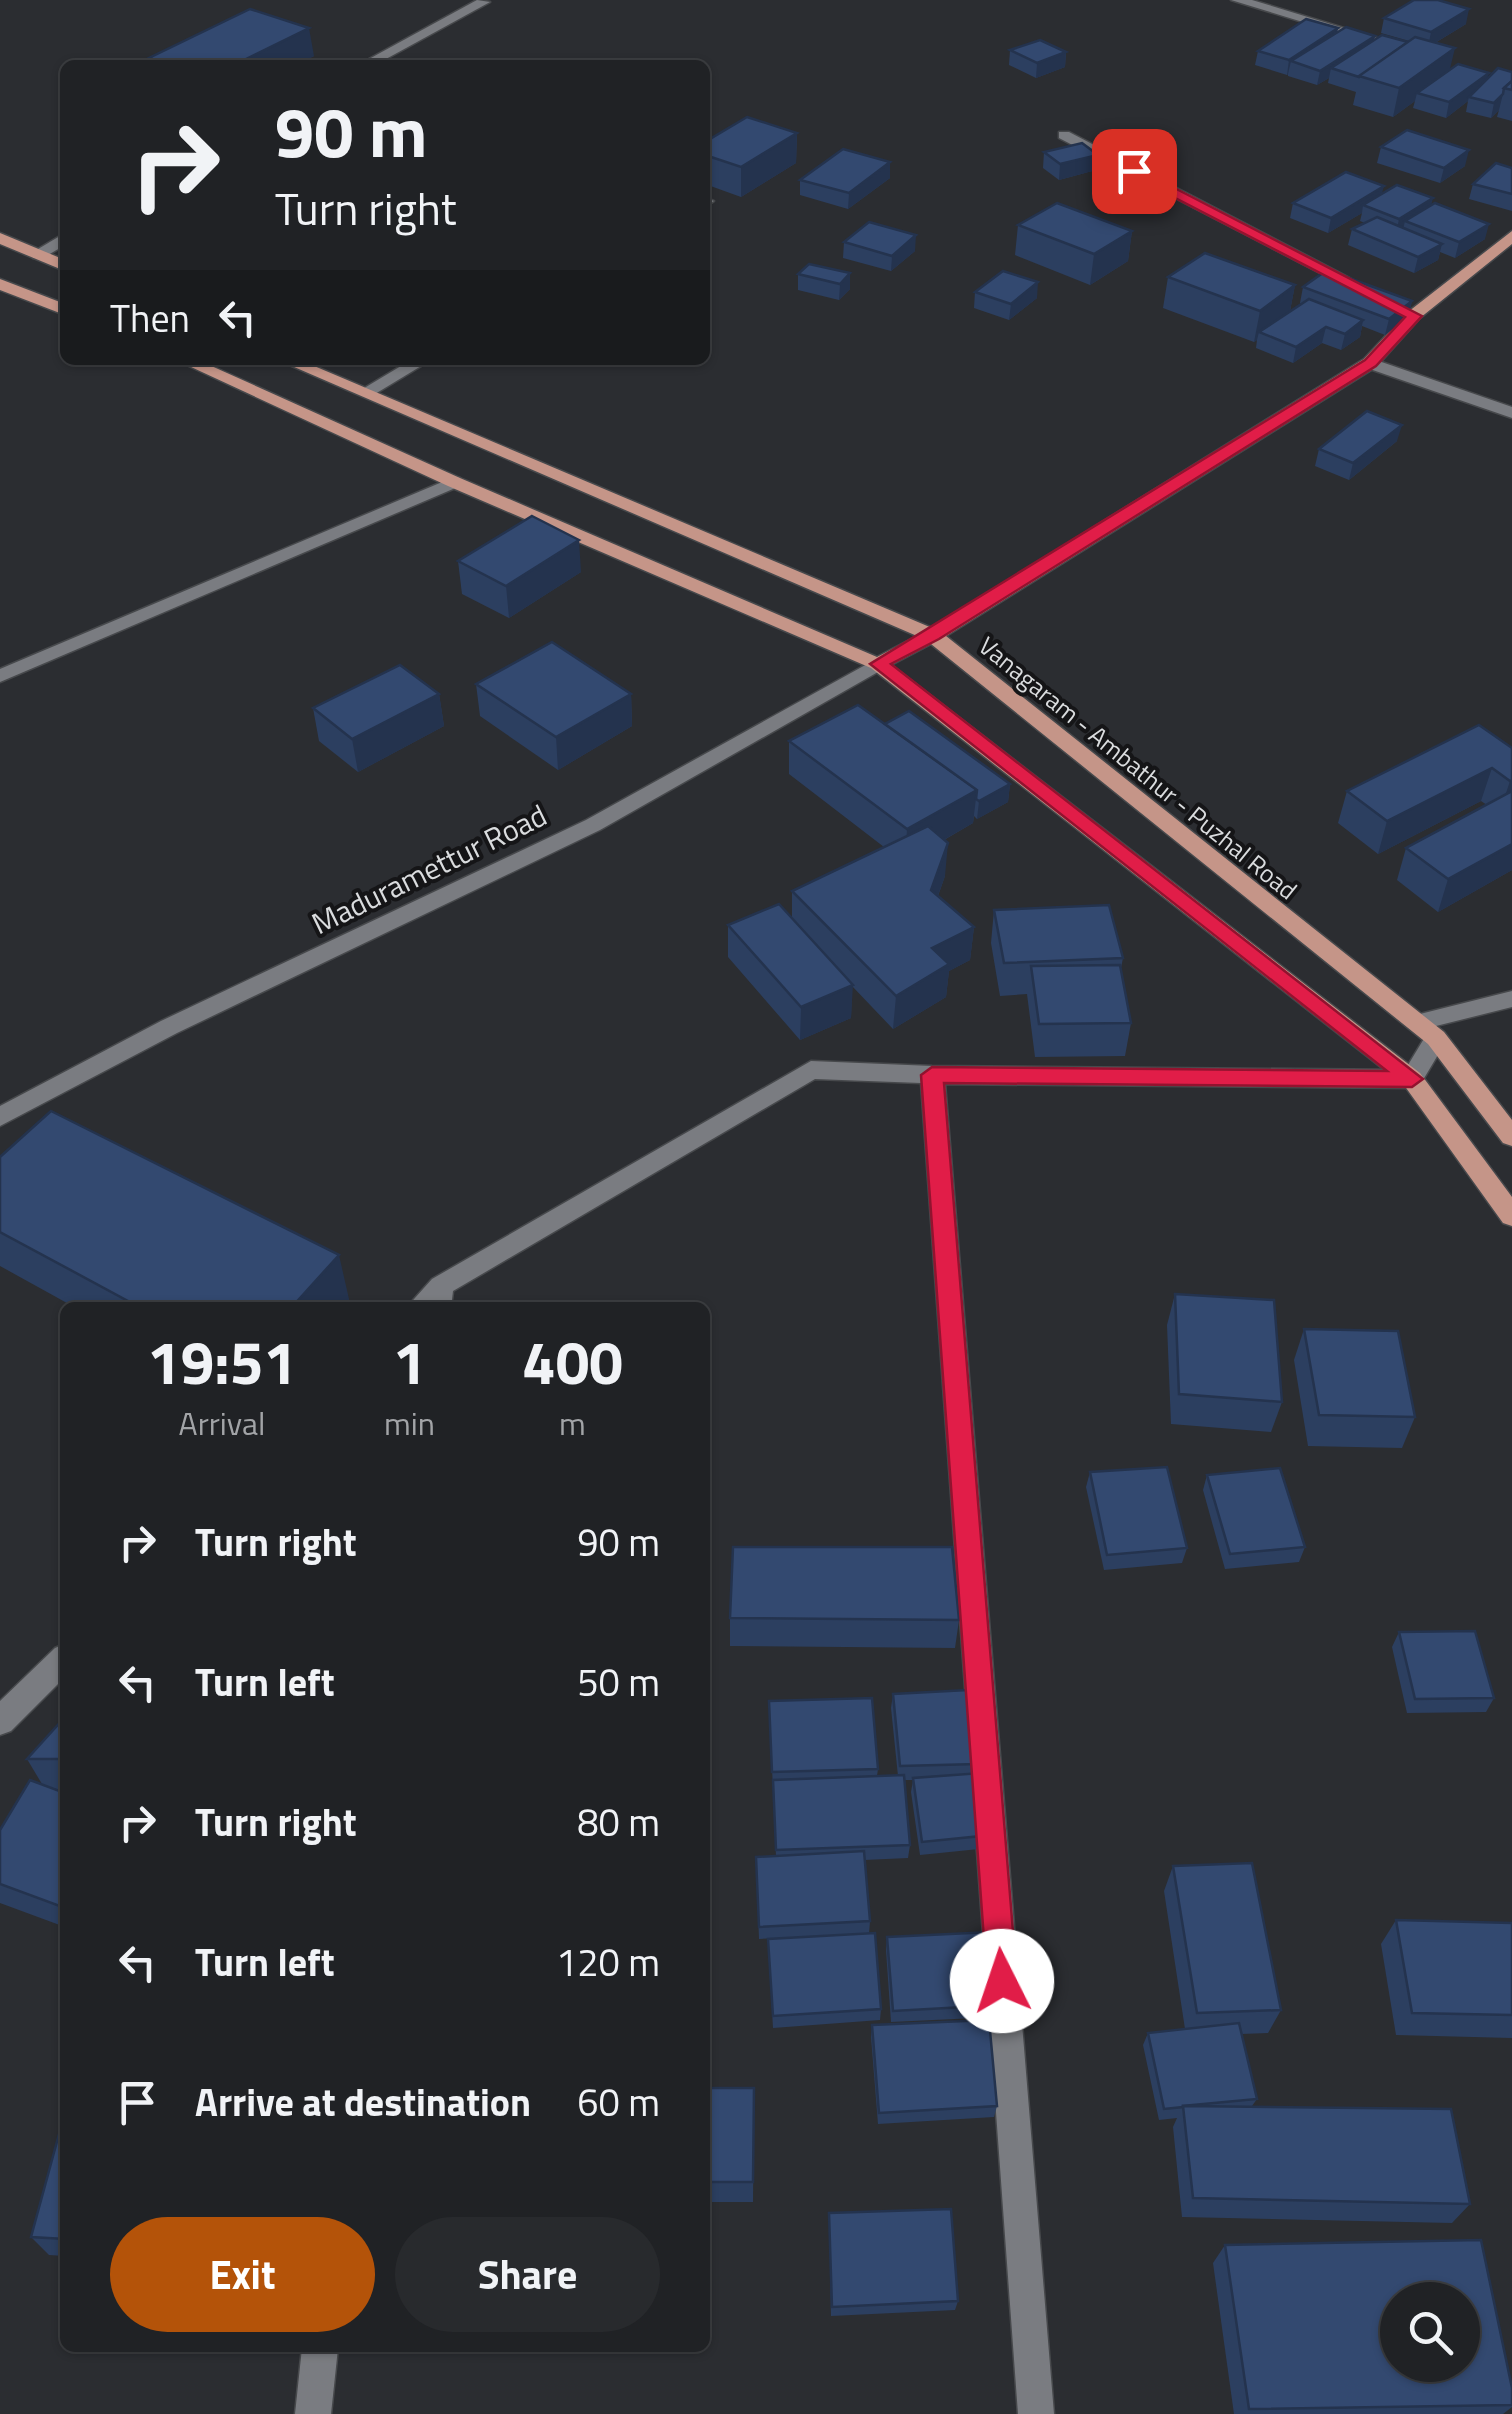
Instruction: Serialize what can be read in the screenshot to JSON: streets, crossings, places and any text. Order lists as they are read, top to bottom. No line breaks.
{"streets":{"main road":["Vanagaram - Ambathur - Puzhal Road"],"street":["Maduramettur Road"]},"page":{"turn":["90 m","Turn right"],"then":"Then","eta":["19:51","Arrival","1","min","400","m"],"list":[{"name":"Turn right","value":"90 m"},{"name":"Turn left","value":"50 m"},{"name":"Turn right","value":"80 m"},{"name":"Turn left","value":"120 m"},{"name":"Arrive at destination","value":"60 m"}],"buttons":["Exit","Share"]}}
